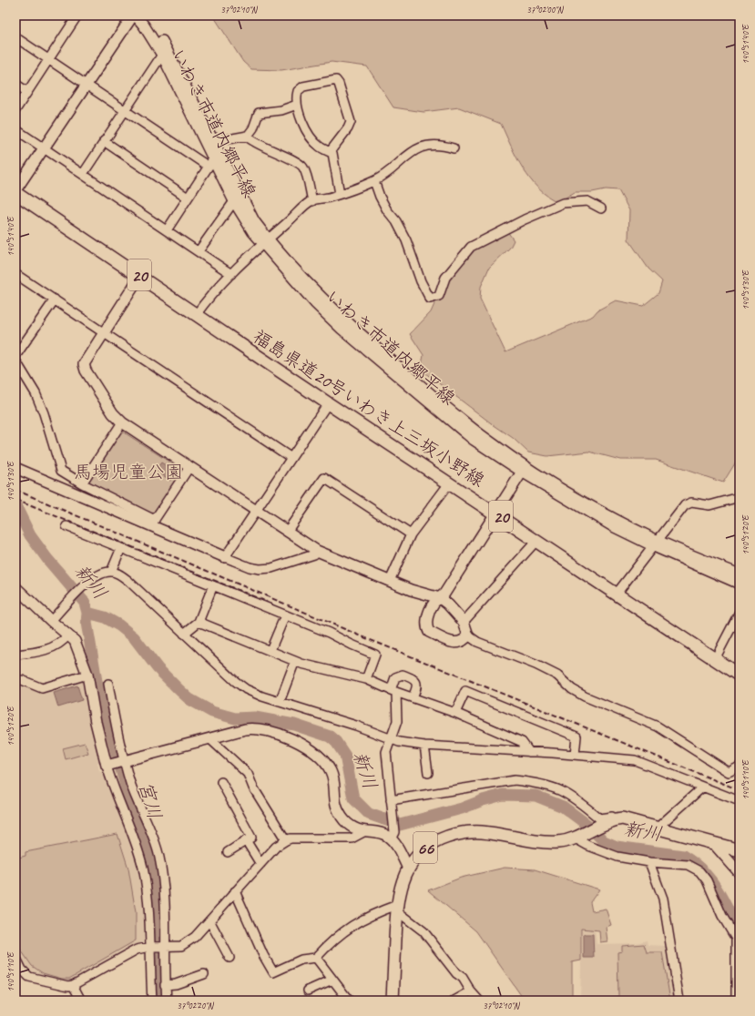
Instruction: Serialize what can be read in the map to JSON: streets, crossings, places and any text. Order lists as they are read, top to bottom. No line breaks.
{"streets":{"main road":["20","福島県道20号いわき上三坂小野線","66"],"street":["いわき市道内郷平線"]},"water":["新川","宮川"],"parks":["馬場児童公園"],"coordinates":["37°02'10\"N","37°02'00\"N","140°51'40\"E","140°51'30\"E","140°51'20\"E","140°51'10\"E","37°02'20\"N"]}
